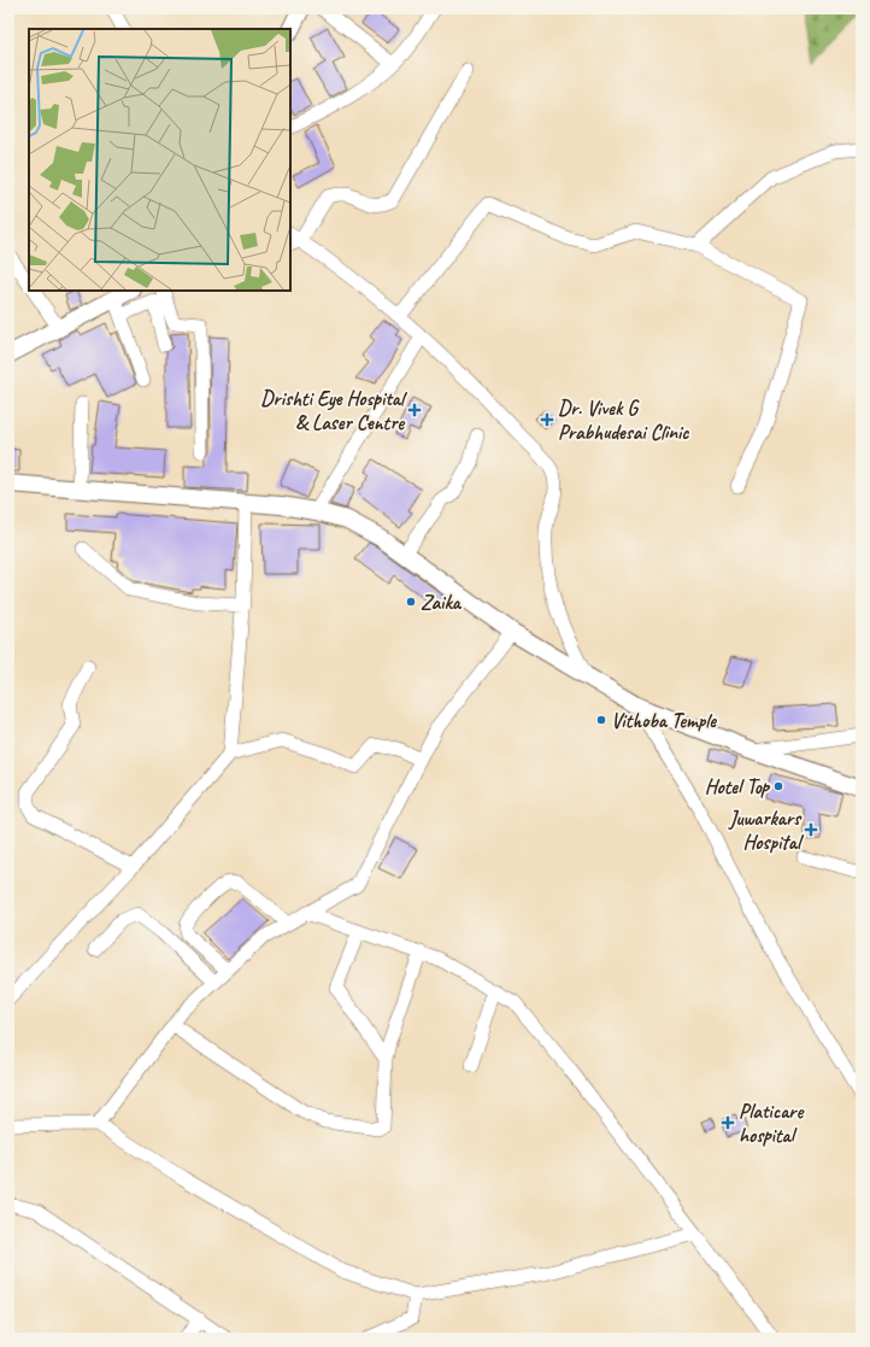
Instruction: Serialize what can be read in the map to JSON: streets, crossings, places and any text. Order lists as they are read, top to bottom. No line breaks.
{"places":{"health":["Drishti Eye Hospital & Laser Centre","Dr. Vivek G Prabhudesai Clinic","Juwarkars Hospital","Platicare hospital"],"other":["Zaika","Vithoba Temple","Hotel Top"]}}
